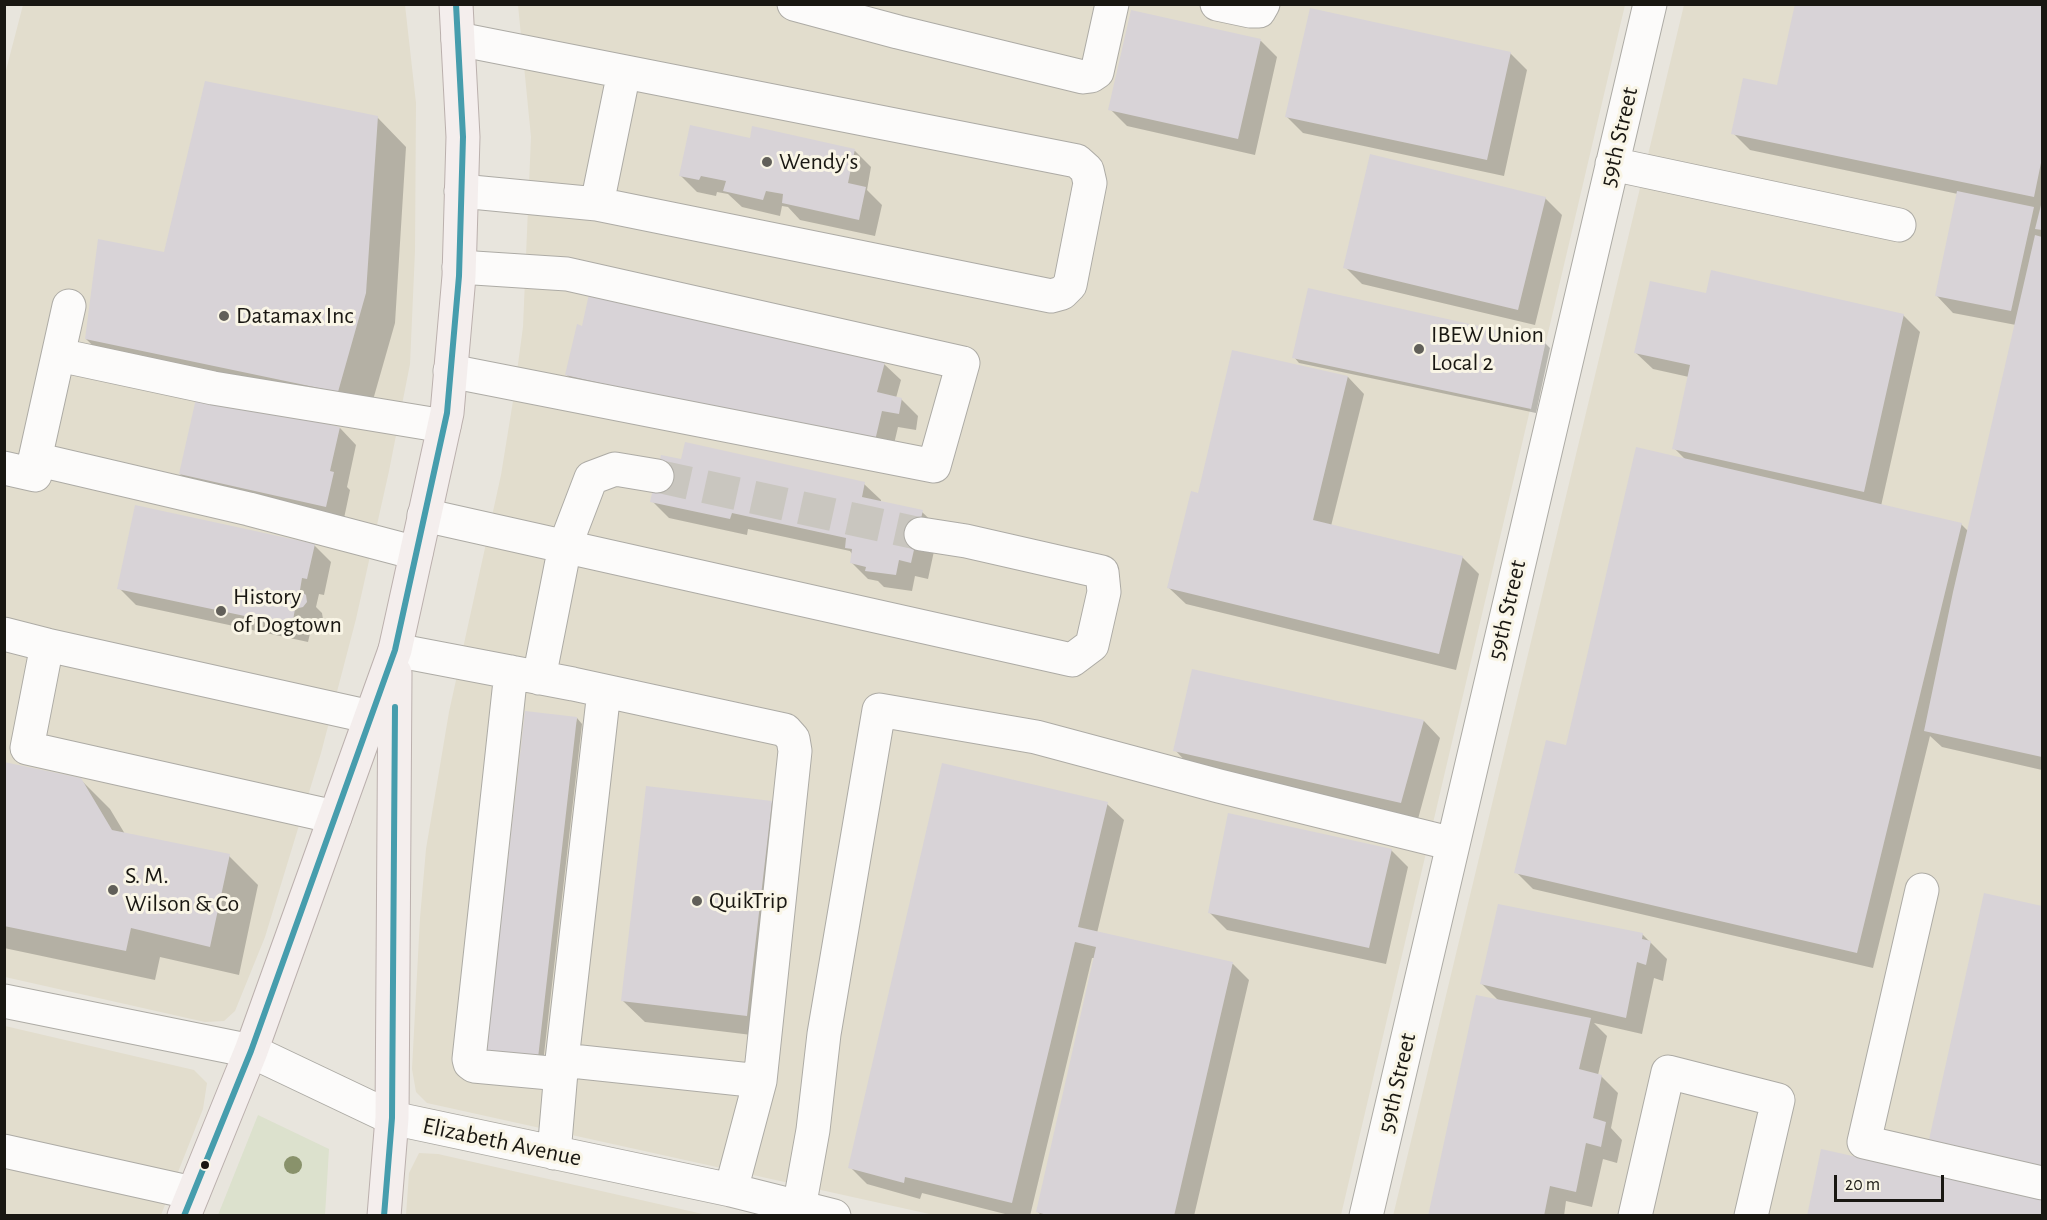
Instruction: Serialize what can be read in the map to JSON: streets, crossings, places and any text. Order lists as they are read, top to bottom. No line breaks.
{"streets":{"street":["59th Street","Elizabeth Avenue"]},"places":["Wendy's","Datamax Inc","IBEW Union Local 2","History of Dogtown","S. M. Wilson & Co","QuikTrip"],"scale_bar":"20 m"}
